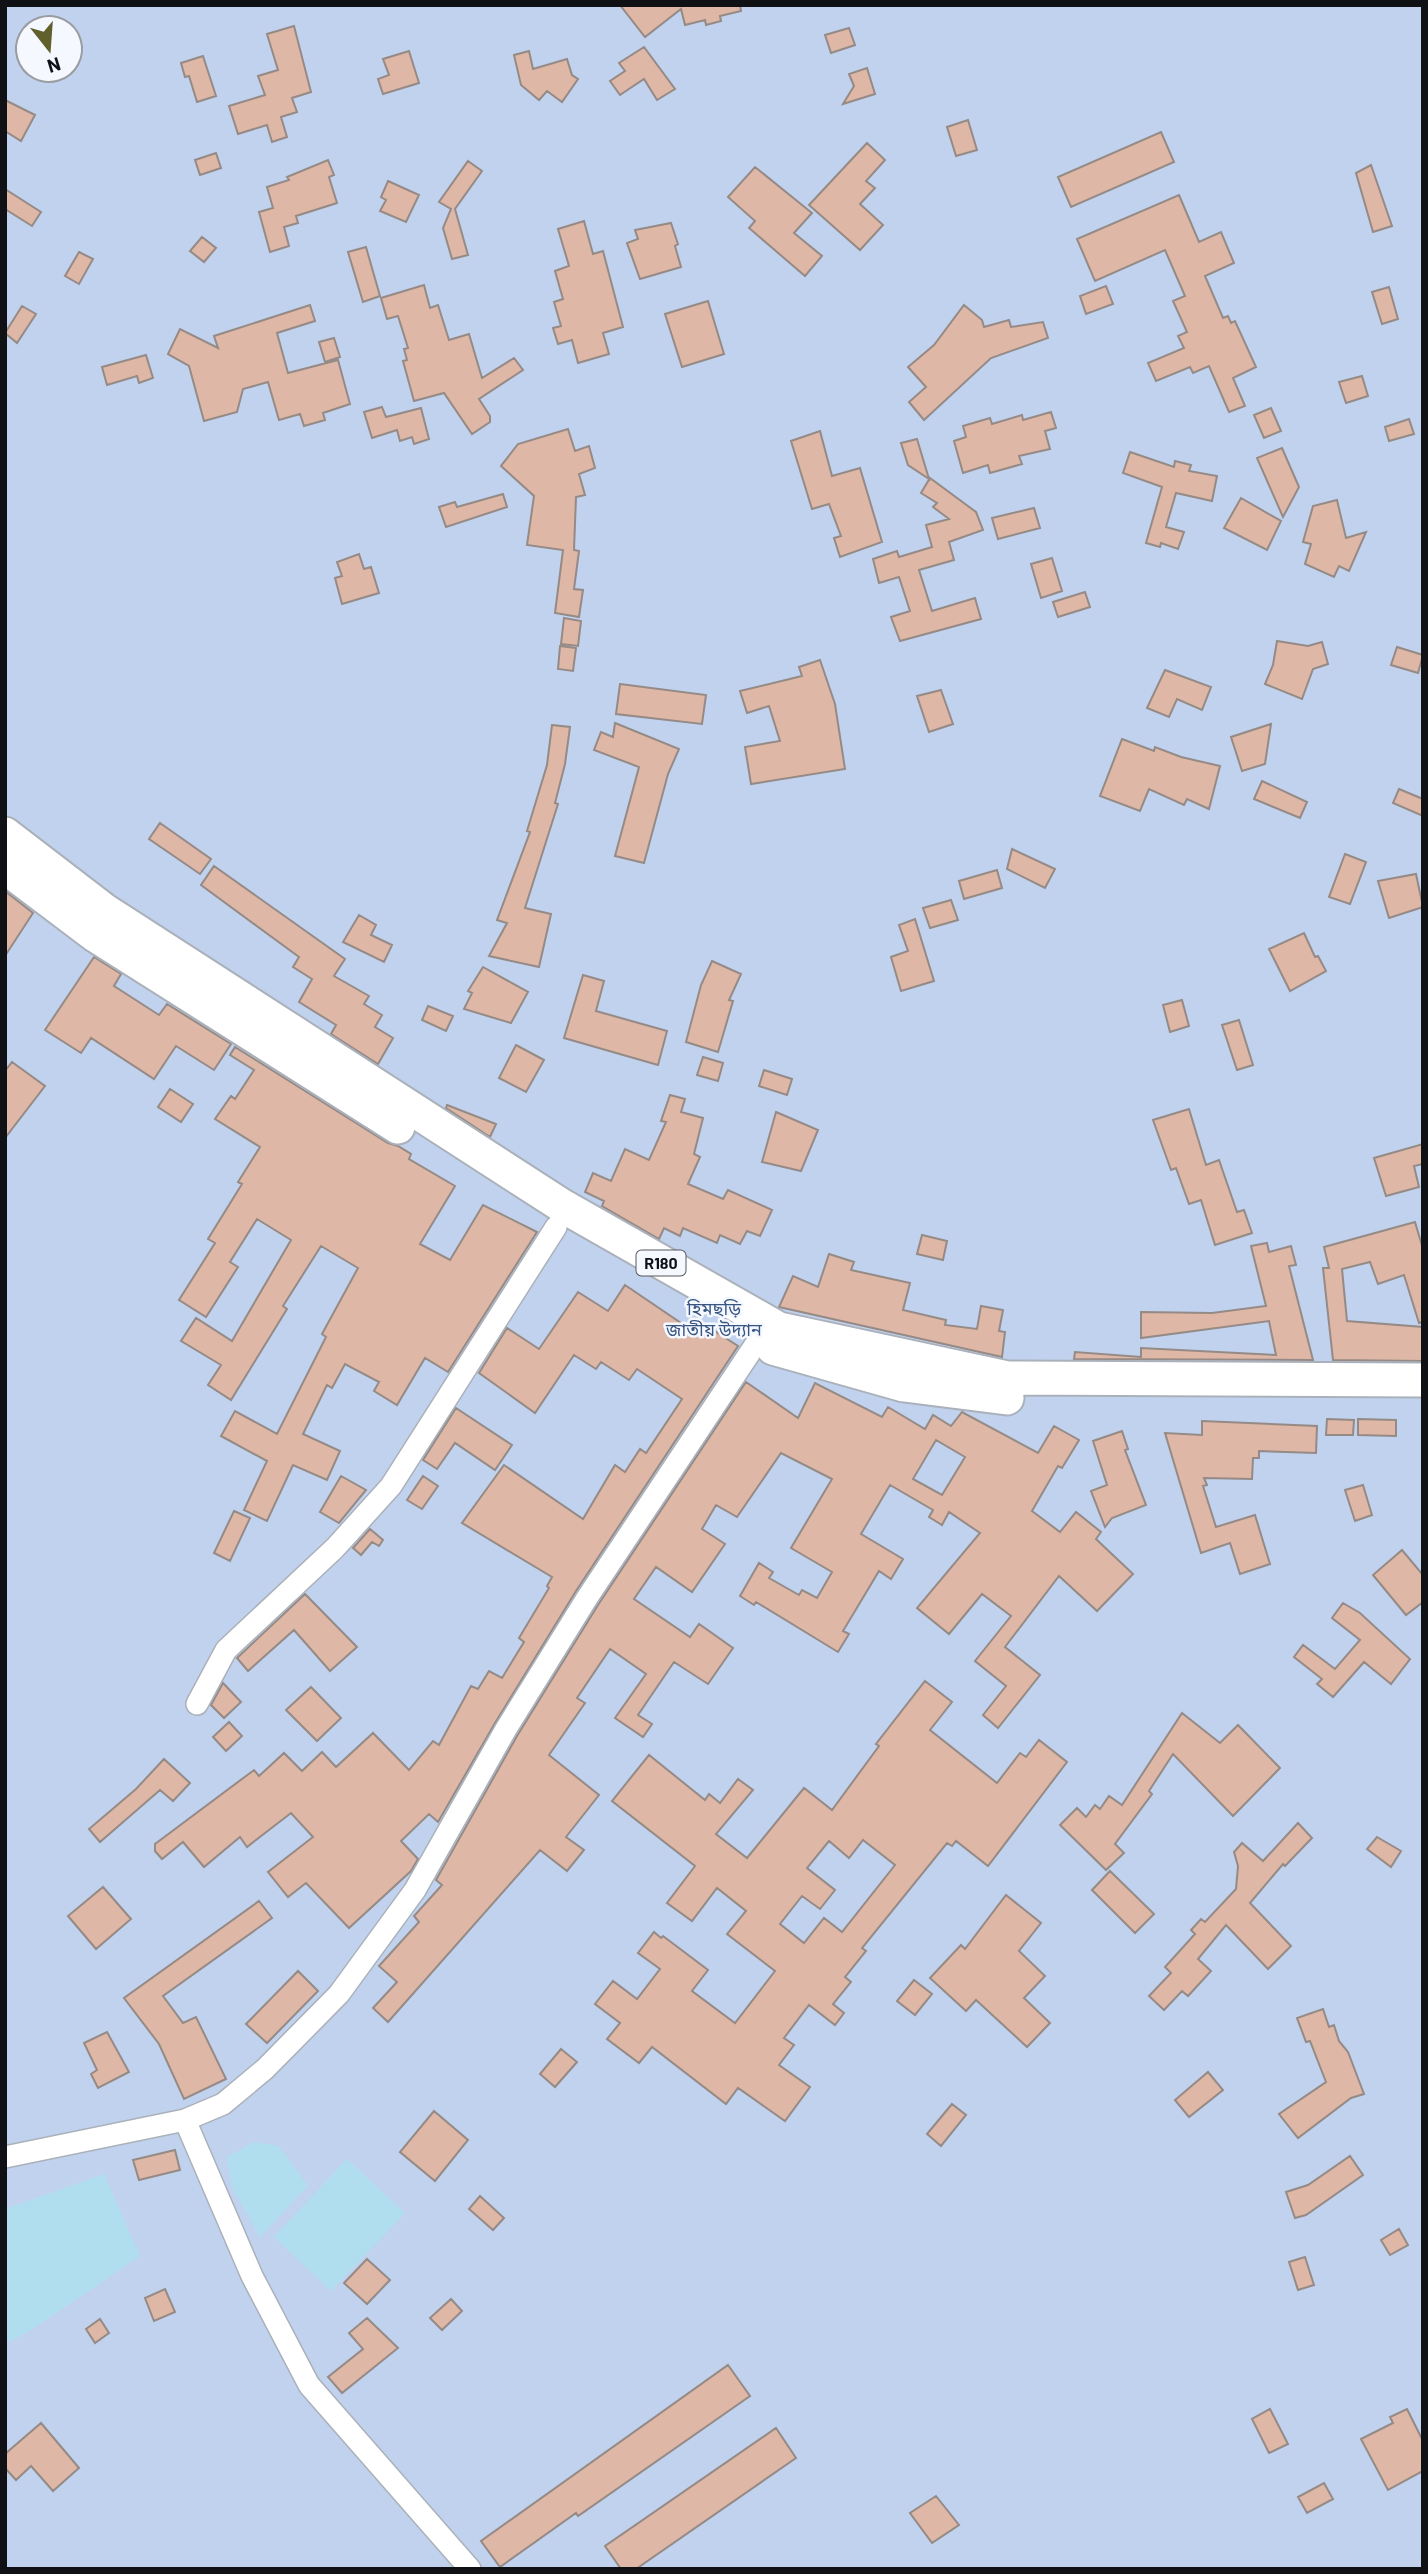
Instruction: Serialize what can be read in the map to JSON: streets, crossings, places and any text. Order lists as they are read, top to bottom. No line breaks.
{"streets":{"main road":["R180"]},"parks":["হিমছড়ি জাতীয় উদ্যান"],"north":"bottom"}
